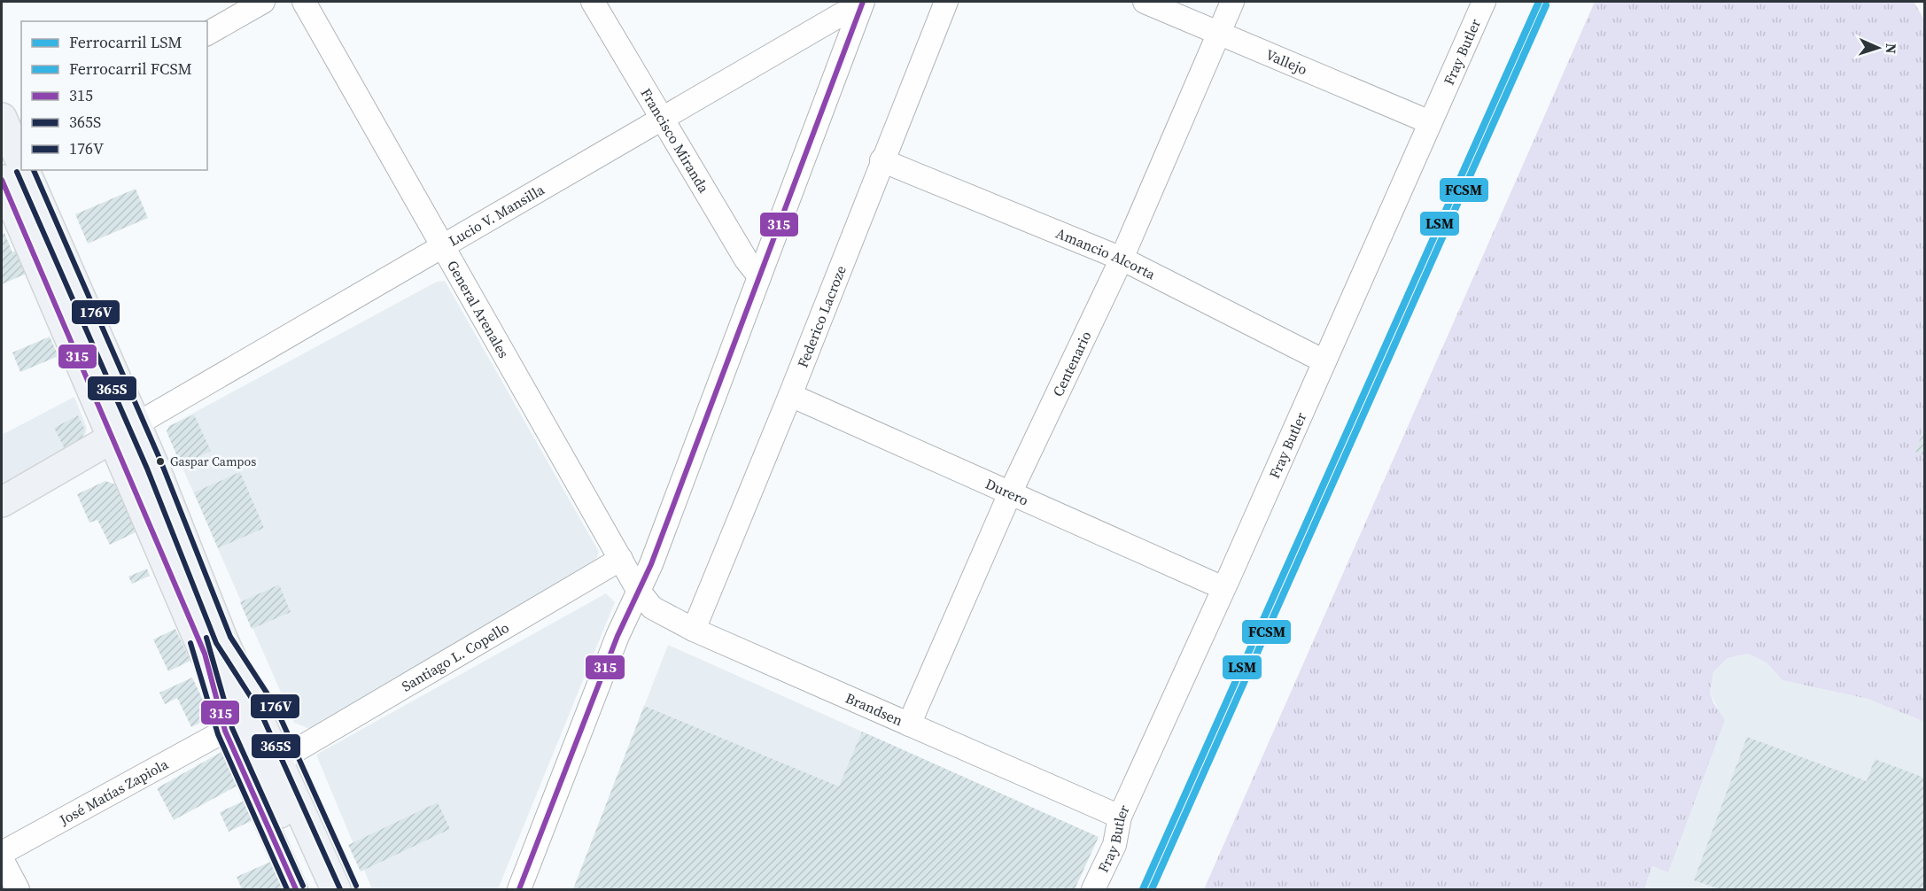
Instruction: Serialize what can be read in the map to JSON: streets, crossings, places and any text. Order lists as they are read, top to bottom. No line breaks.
{"streets":{"street":["Fray Butler","Vallejo","Francisco Miranda","Lucio V. Mansilla","Amancio Alcorta","General Arenales","Federico Lacroze","Centenario","Durero","Santiago L. Copello","Brandsen","José Matías Zapiola"]},"crossings":[["Fray Butler","Vallejo"],["Fray Butler","Amancio Alcorta"],["Fray Butler","Durero"],["Fray Butler","Brandsen"],["Vallejo","Centenario"],["Francisco Miranda","Lucio V. Mansilla"],["Lucio V. Mansilla","General Arenales"],["Amancio Alcorta","Federico Lacroze"],["Amancio Alcorta","Centenario"],["General Arenales","Santiago L. Copello"],["General Arenales","Brandsen"],["Federico Lacroze","Durero"],["Federico Lacroze","Brandsen"],["Centenario","Durero"],["Centenario","Brandsen"]],"places":["Gaspar Campos"],"lines":["rail line LSM","transit line 315","rail line FCSM","transit line 176V","transit line 365S"],"legend":["Ferrocarril LSM","Ferrocarril FCSM","315","365S","176V"],"north":"right"}
